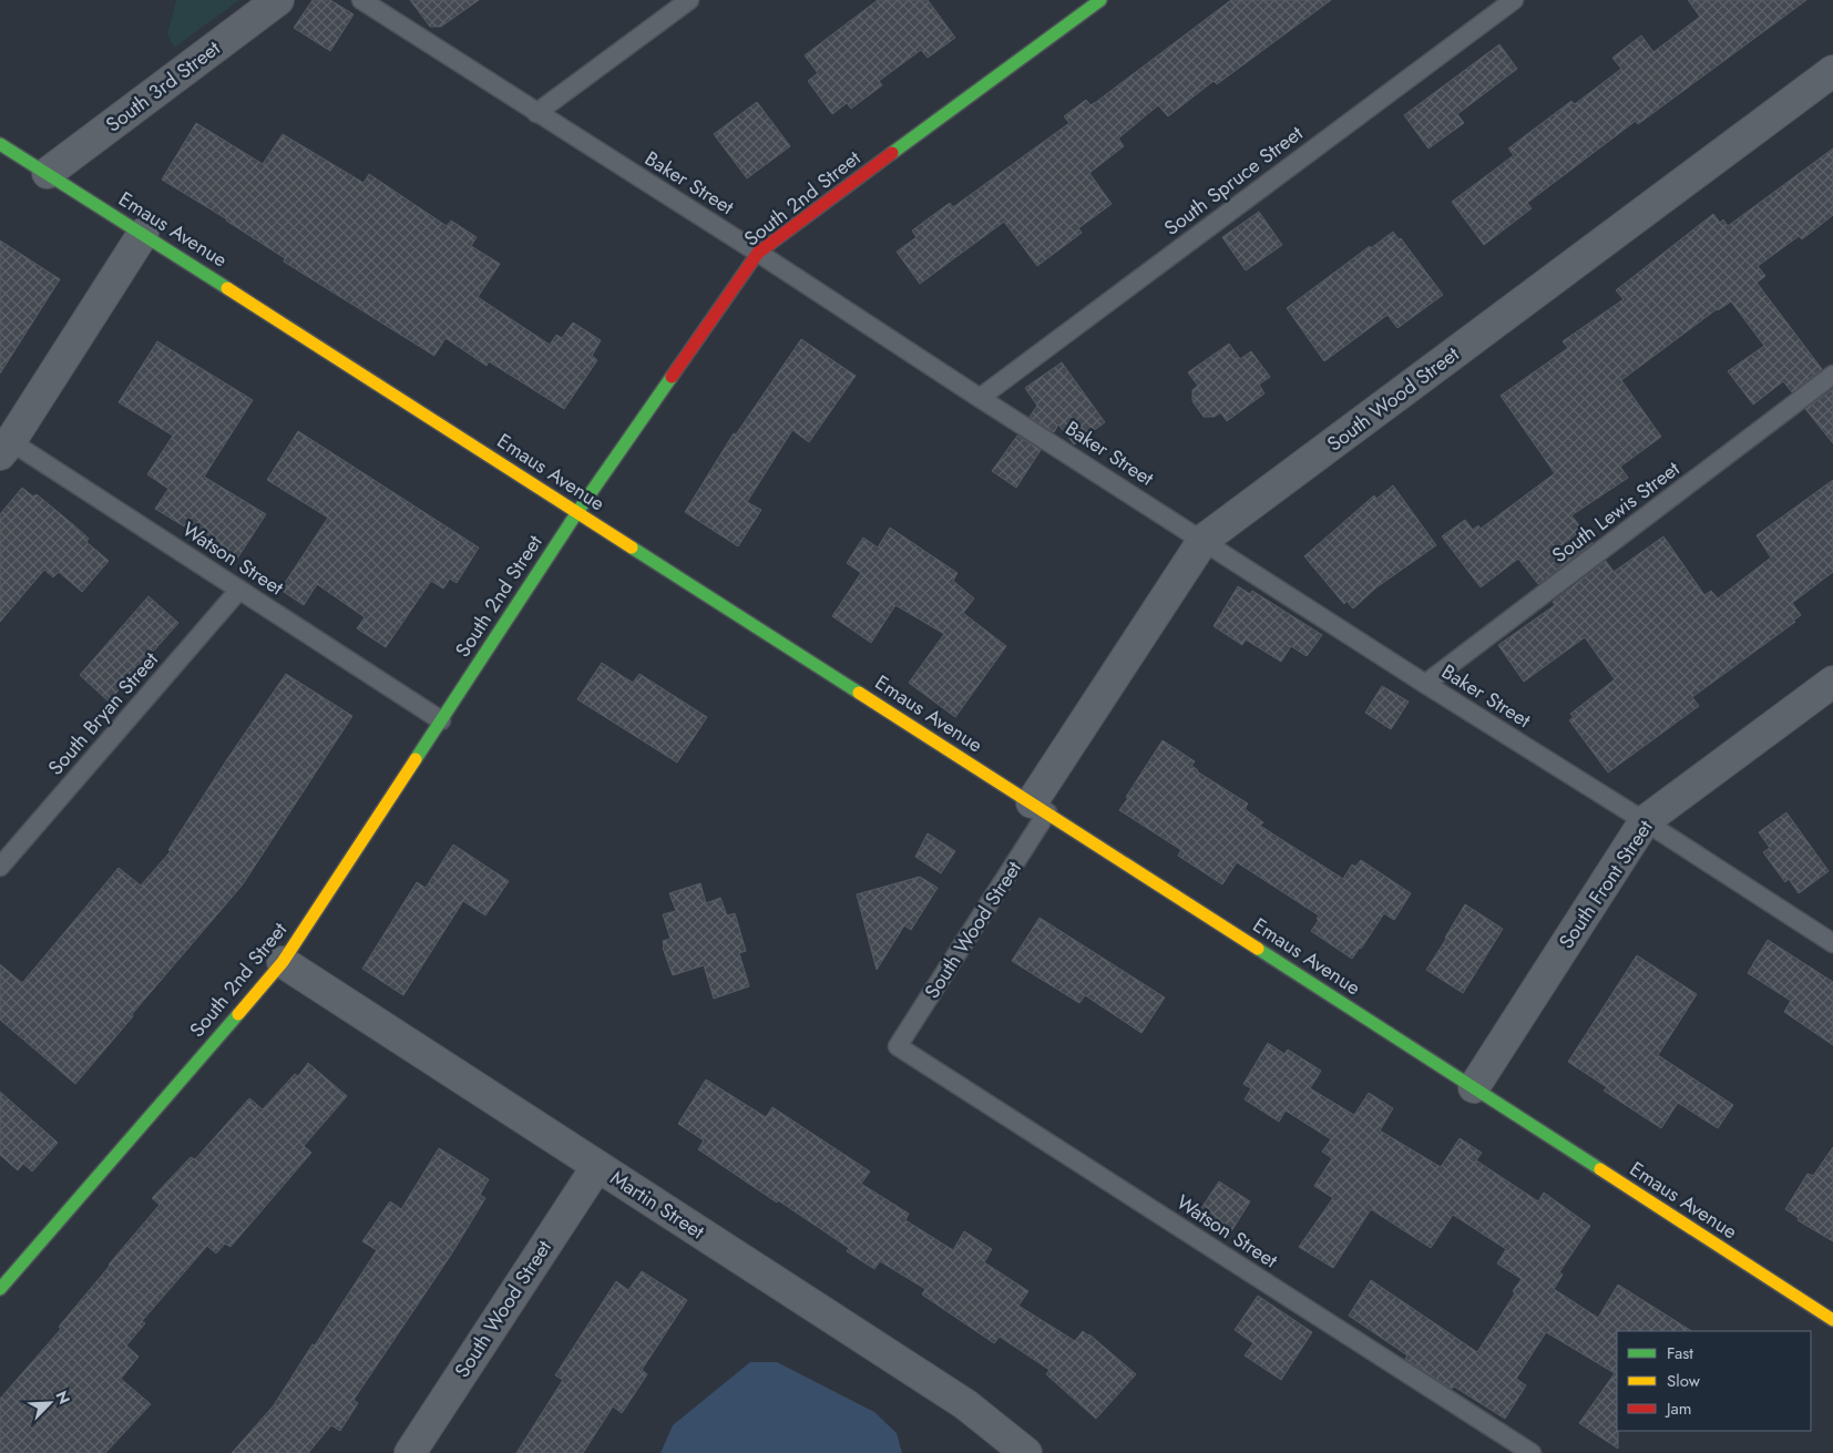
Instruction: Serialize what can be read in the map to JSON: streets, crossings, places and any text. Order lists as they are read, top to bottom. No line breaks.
{"streets":{"main road":["South 2nd Street","Emaus Avenue"],"street":["South 3rd Street","South Wood Street","South Front Street","Martin Street"],"lane":["South Spruce Street","Baker Street","South Lewis Street","Watson Street","South Bryan Street"]},"crossings":[["South 3rd Street","Emaus Avenue"],["South Spruce Street","Baker Street"],["Baker Street","South 2nd Street"],["Baker Street","South Wood Street"],["Baker Street","South Lewis Street"],["Baker Street","South Front Street"],["South 2nd Street","Emaus Avenue"],["South 2nd Street","Watson Street"],["South 2nd Street","Martin Street"],["Emaus Avenue","South Wood Street"],["Emaus Avenue","South Front Street"],["South Wood Street","Watson Street"],["South Wood Street","Martin Street"],["Watson Street","South Bryan Street"]],"legend":["Fast","Slow","Jam"],"north":"top right"}
